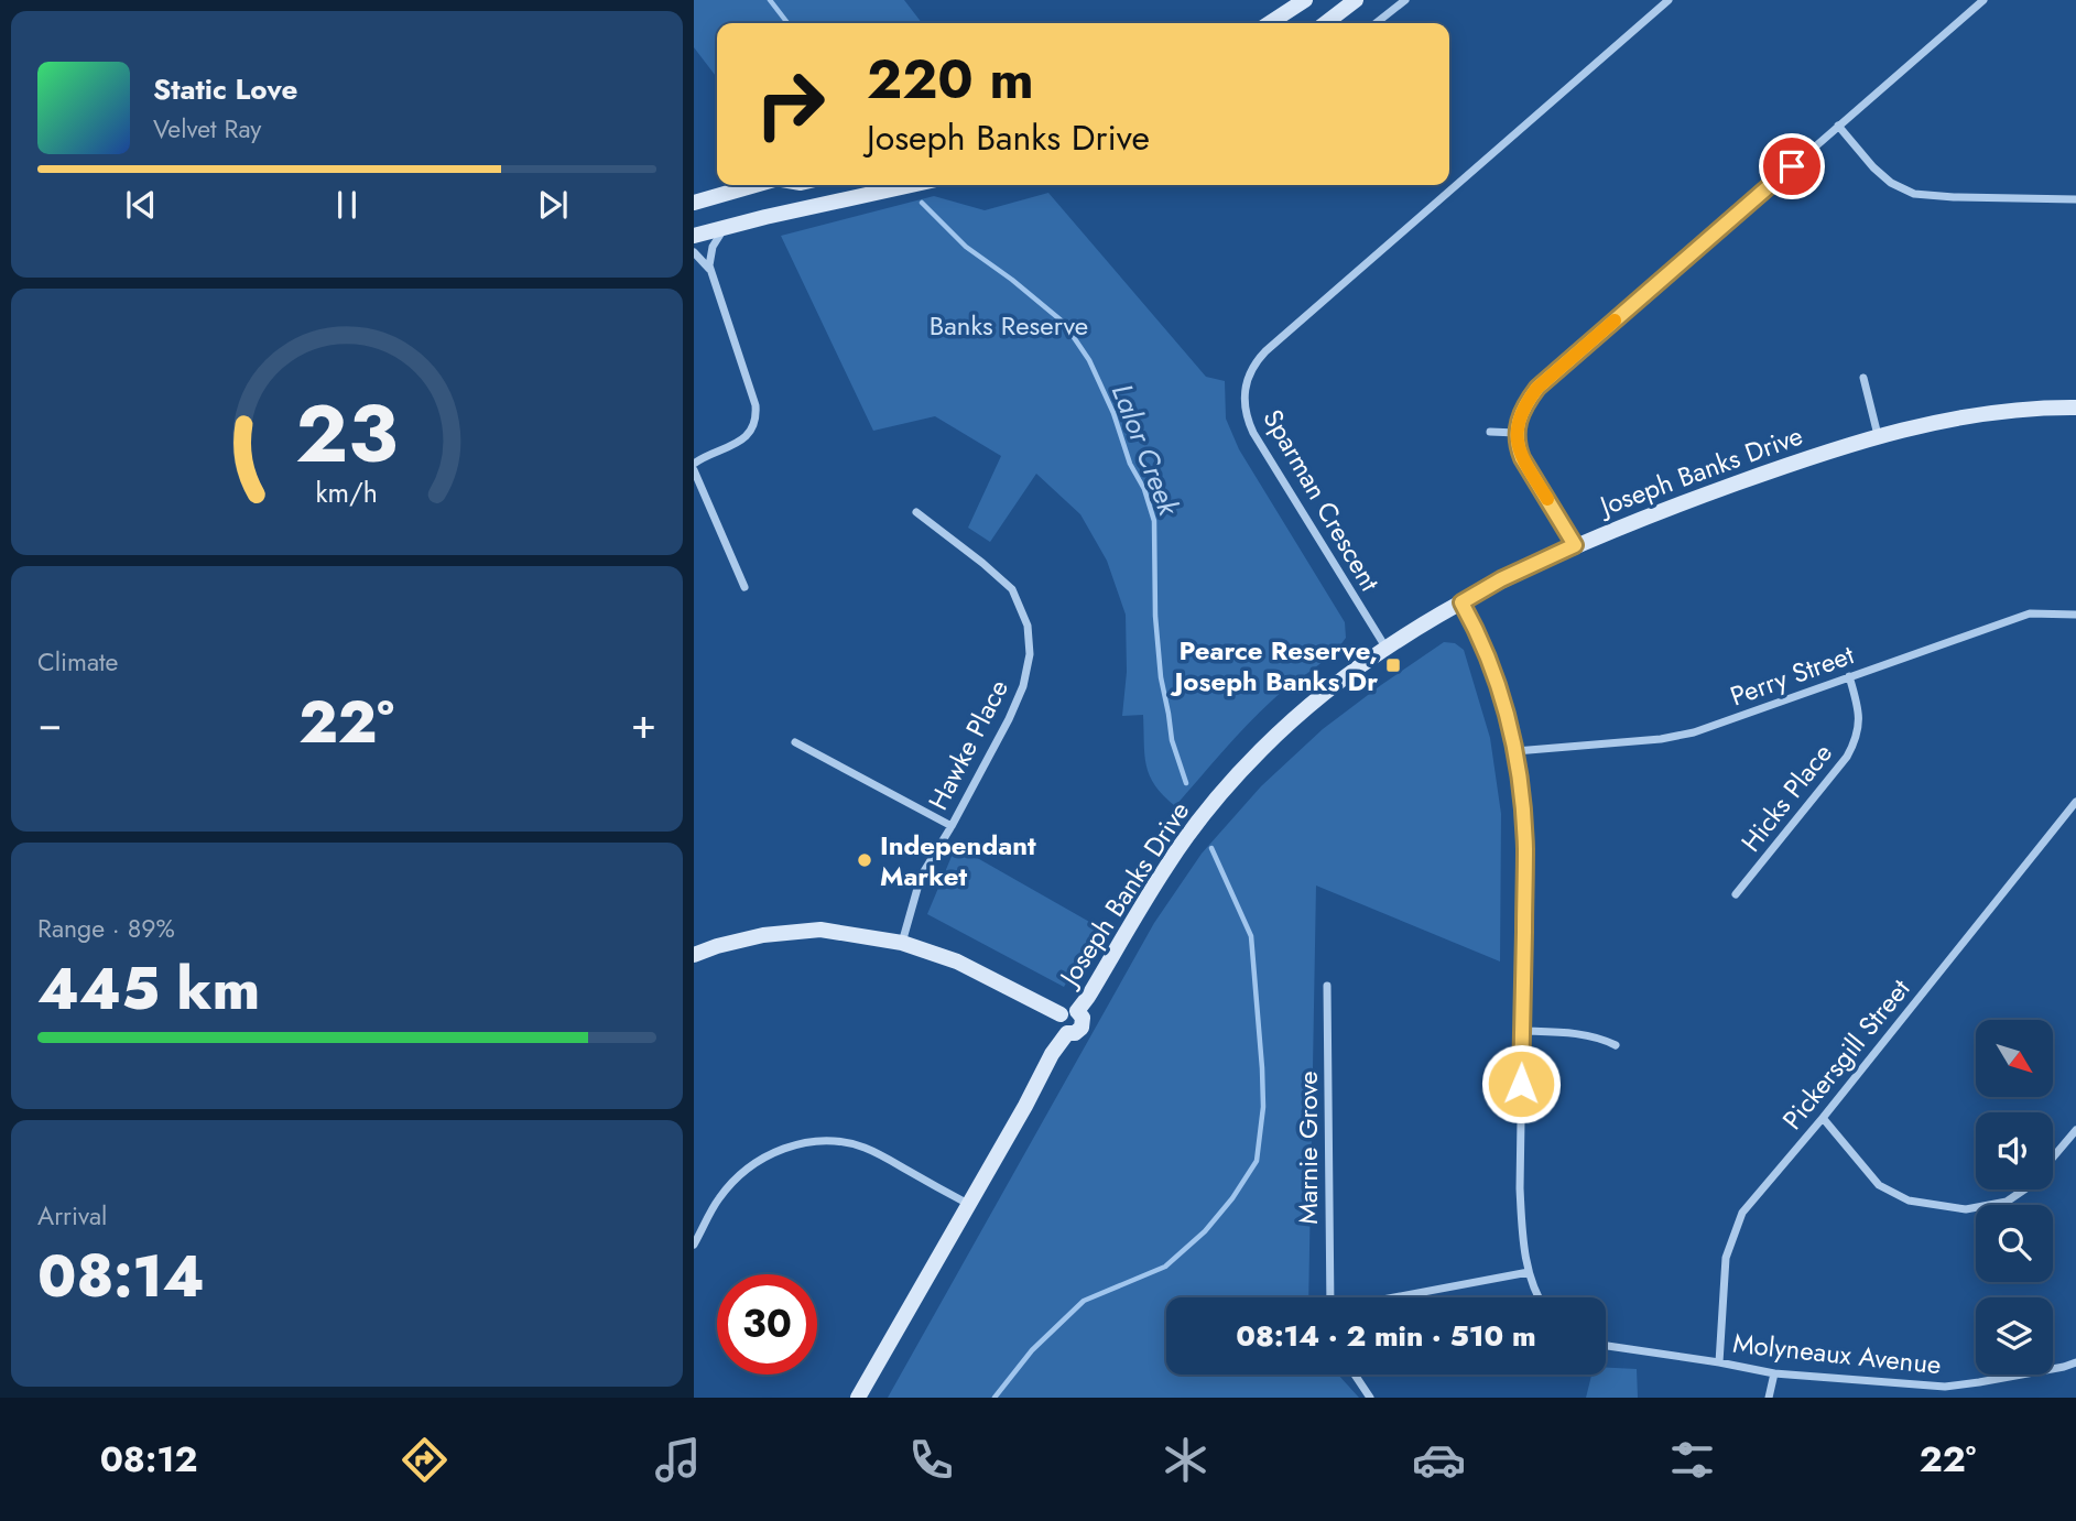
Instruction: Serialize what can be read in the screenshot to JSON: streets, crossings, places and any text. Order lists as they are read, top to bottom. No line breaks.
{"streets":{"street":["Joseph Banks Drive","Sparman Crescent","Perry Street","Hawke Place","Hicks Place","Pickersgill Street","Marnie Grove","Molyneaux Avenue"]},"crossings":[["Joseph Banks Drive","Sparman Crescent"],["Perry Street","Hicks Place"],["Pickersgill Street","Molyneaux Avenue"]],"water":["Lalor Creek"],"parks":["Banks Reserve"],"places":{"transit":["Pearce Reserve, Joseph Banks Dr"],"other":["Independant Market"]},"north":"bottom right","page":{"turn":["220 m","Joseph Banks Drive"],"song":["Static Love","Velvet Ray"],"tile":["Climate",["Range · 89%","445 km"],["Arrival","08:14"]],"heat":["−","22°","+"],"limit":"30","trip":"08:14 · 2 min · 510 m","tabs":["08:12","22°"],"gauge":["23","km/h"]}}
